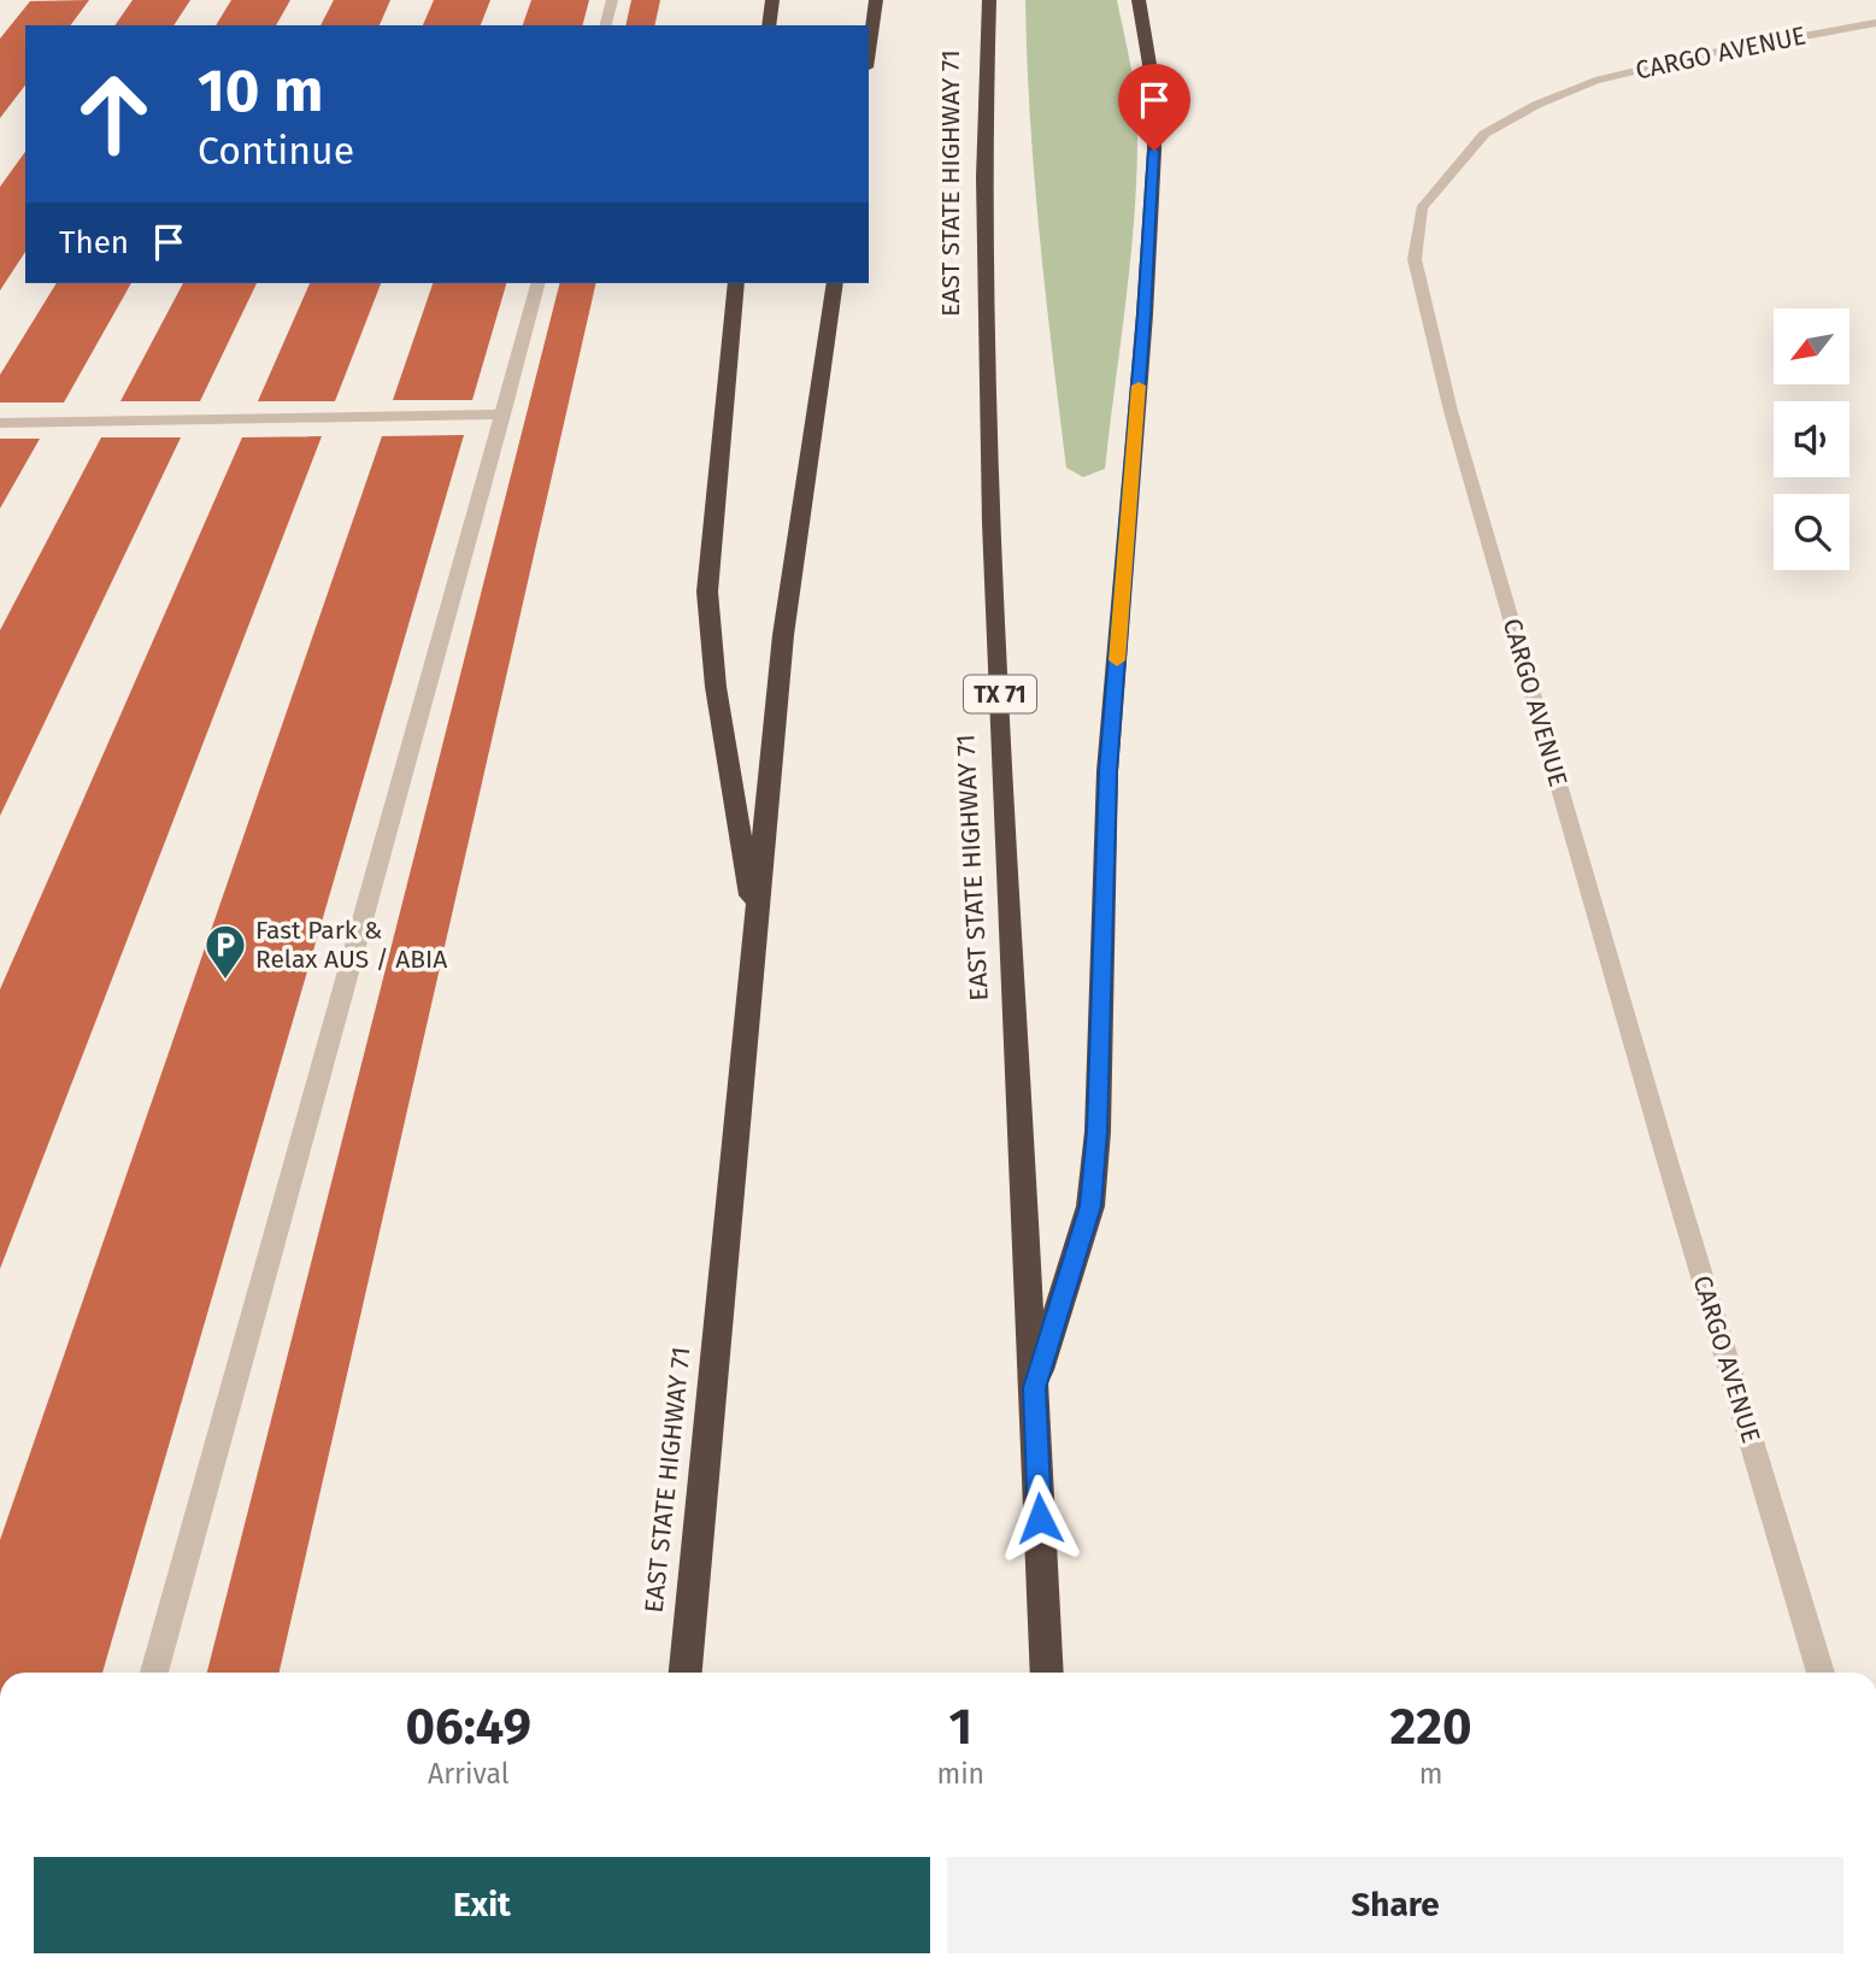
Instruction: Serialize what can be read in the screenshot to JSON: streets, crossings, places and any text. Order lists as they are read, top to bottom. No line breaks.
{"streets":{"highway":["EAST STATE HIGHWAY 71","TX 71"],"street":["CARGO AVENUE"]},"places":{"parking":["Fast Park & Relax AUS / ABIA"]},"north":"bottom left","page":{"turn":["10 m","Continue"],"then":"Then","eta":["06:49","Arrival","1","min","220","m"],"buttons":["Exit","Share"]}}
